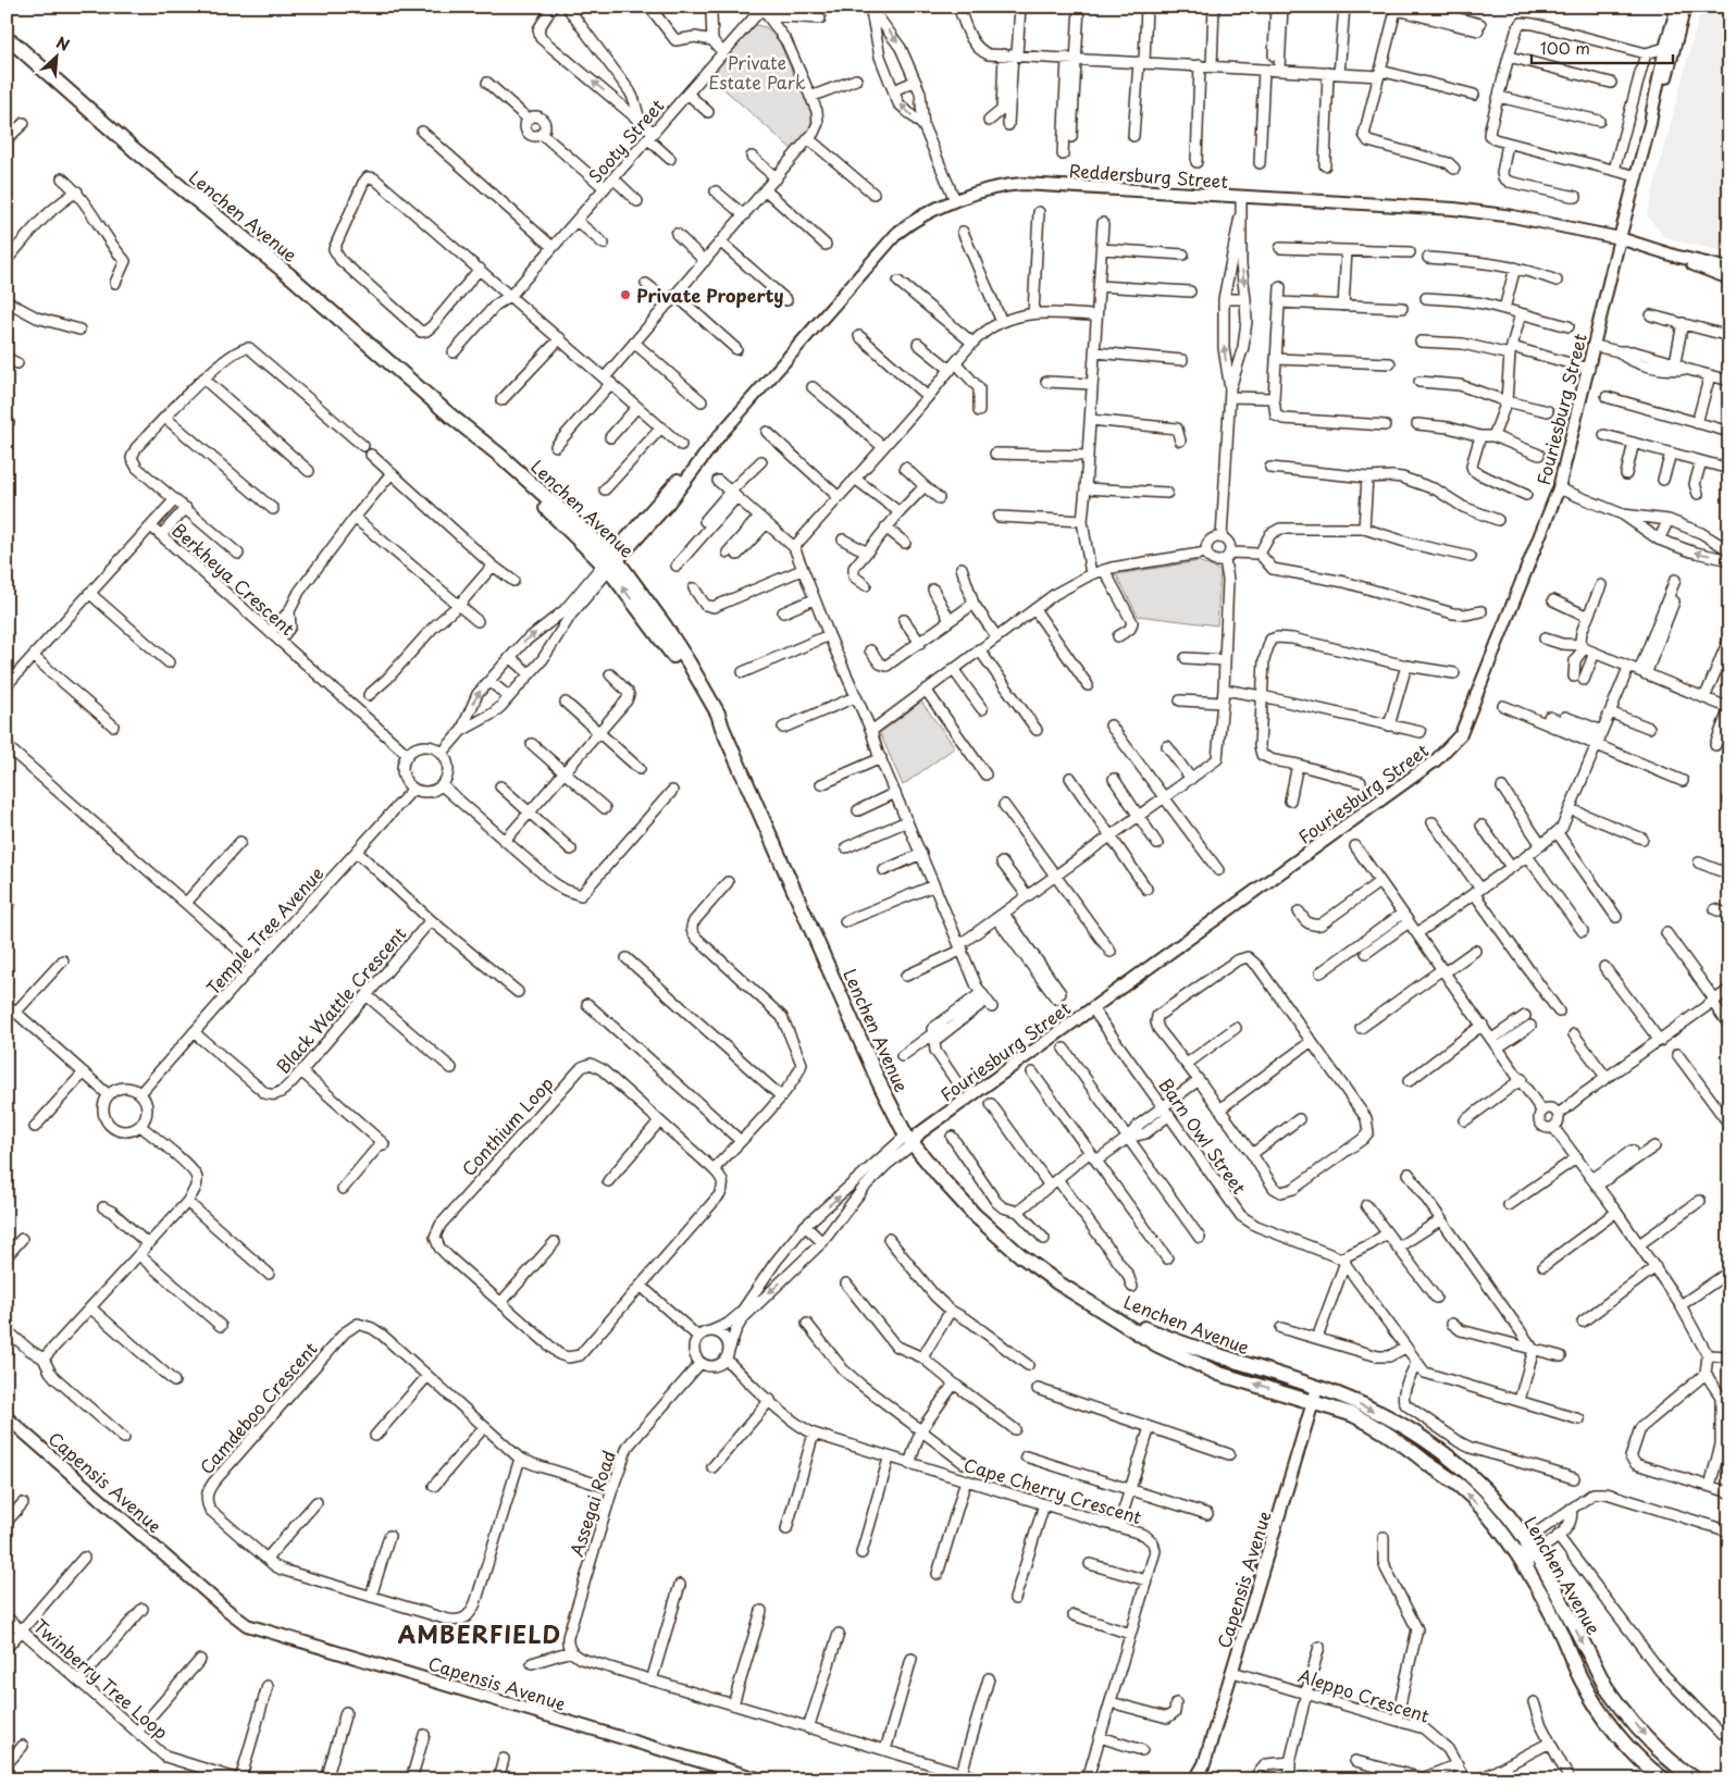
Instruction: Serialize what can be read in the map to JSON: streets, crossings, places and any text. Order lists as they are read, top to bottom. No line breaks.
{"streets":{"main road":["Lenchen Avenue"],"street":["Sooty Street","Reddersburg Street","Fouriesburg Street","Berkheya Crescent","Temple Tree Avenue","Black Wattle Crescent","Conthium Loop","Barn Owl Street","Camdeboo Crescent","Capensis Avenue","Cape Cherry Crescent","Assegai Road","Twinberry Tree Loop","Aleppo Crescent"]},"crossings":[["Reddersburg Street","Lenchen Avenue"],["Reddersburg Street","Fouriesburg Street"],["Lenchen Avenue","Fouriesburg Street"],["Lenchen Avenue","Capensis Avenue"],["Fouriesburg Street","Barn Owl Street"],["Berkheya Crescent","Temple Tree Avenue"],["Temple Tree Avenue","Black Wattle Crescent"],["Camdeboo Crescent","Assegai Road"],["Capensis Avenue","Aleppo Crescent"],["Cape Cherry Crescent","Assegai Road"]],"districts":["AMBERFIELD"],"parks":["Private Estate Park"],"places":["Private Property"],"scale_bar":"100 m","north":"top right"}
